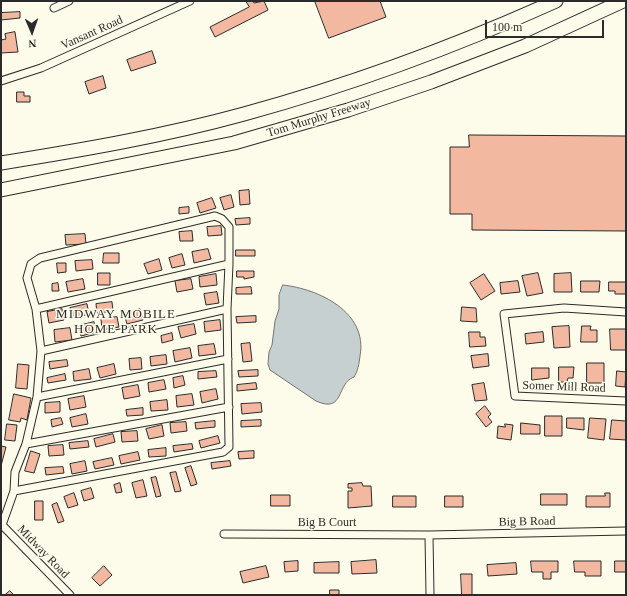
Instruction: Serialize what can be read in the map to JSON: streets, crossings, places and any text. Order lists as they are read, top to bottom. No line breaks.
{"streets":{"highway":["Tom Murphy Freeway"],"street":["Vansant Road","Somer Mill Road","Big B Road","Big B Court","Midway Road"]},"crossings":[["Big B Road","Big B Court"]],"districts":["MIDWAY MOBILE HOME PARK"],"scale_bar":"100 m","north":"bottom"}
